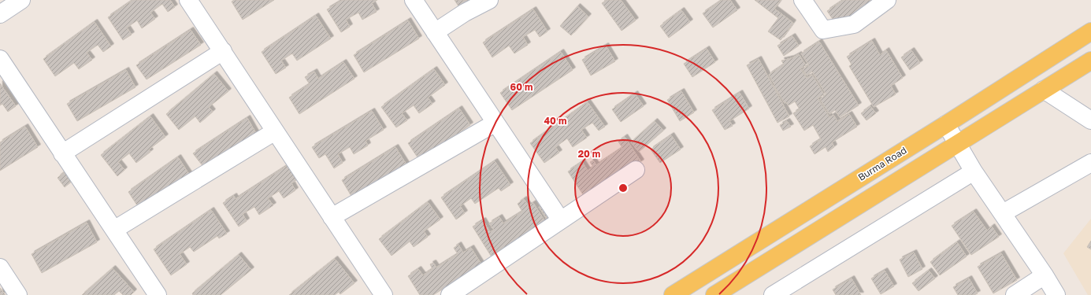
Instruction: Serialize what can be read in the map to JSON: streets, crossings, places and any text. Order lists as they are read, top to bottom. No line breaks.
{"streets":{"main road":["Burma Road"]},"rings":["60 m","40 m","20 m"]}
